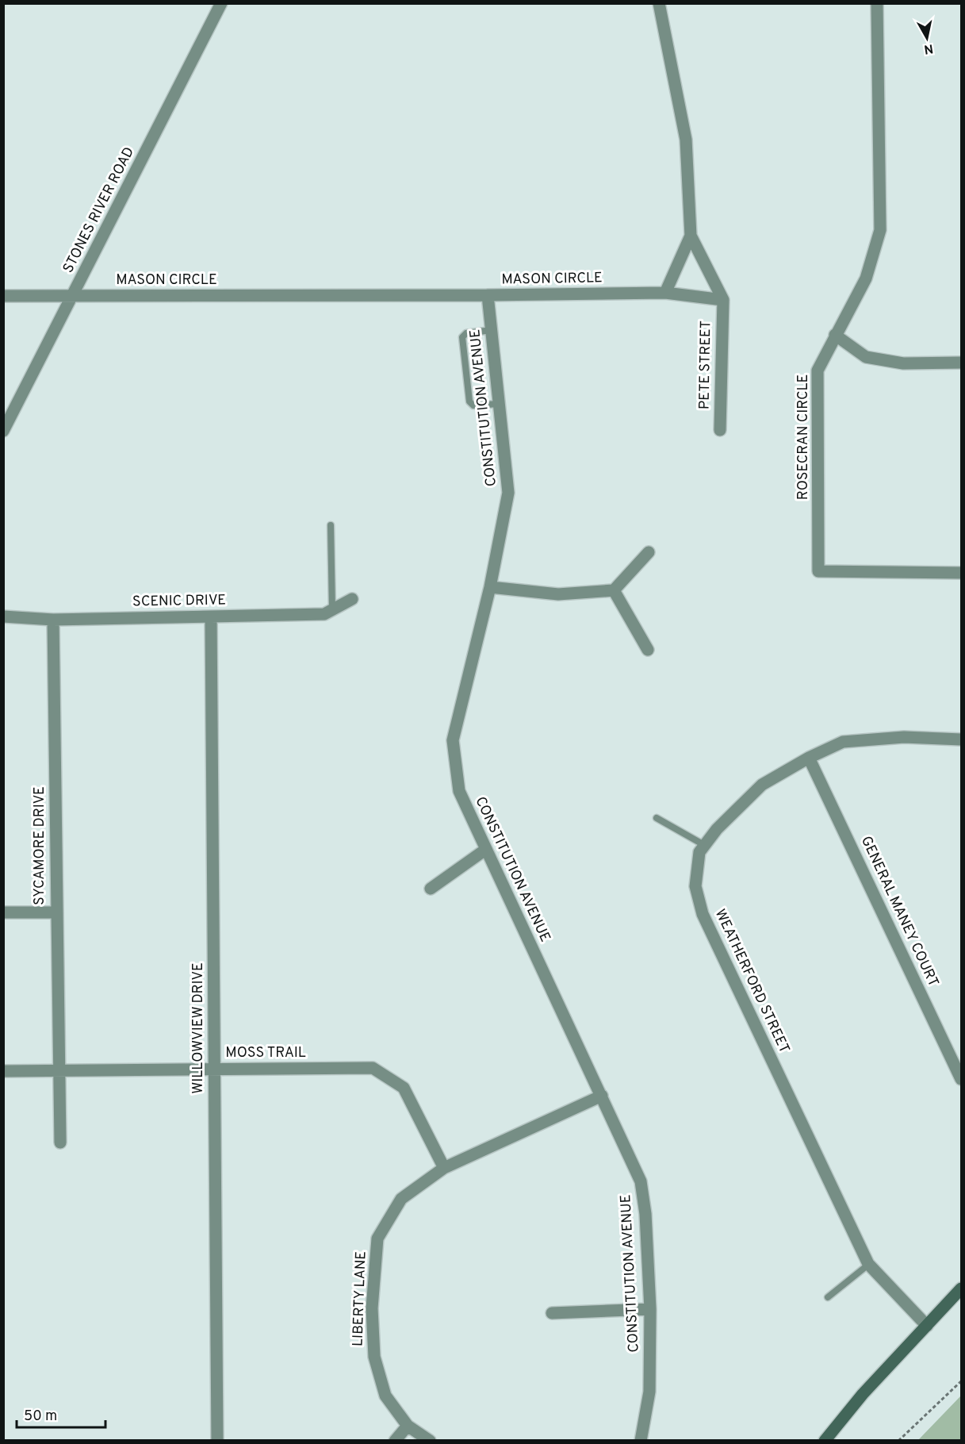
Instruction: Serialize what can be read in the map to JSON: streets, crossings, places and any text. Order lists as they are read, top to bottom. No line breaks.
{"streets":{"street":["STONES RIVER ROAD","MASON CIRCLE","PETE STREET","CONSTITUTION AVENUE","ROSECRAN CIRCLE","SCENIC DRIVE","SYCAMORE DRIVE","GENERAL MANEY COURT","WEATHERFORD STREET","WILLOWVIEW DRIVE","MOSS TRAIL","LIBERTY LANE"]},"crossings":[["STONES RIVER ROAD","MASON CIRCLE"],["MASON CIRCLE","PETE STREET"],["MASON CIRCLE","CONSTITUTION AVENUE"],["CONSTITUTION AVENUE","LIBERTY LANE"],["SCENIC DRIVE","SYCAMORE DRIVE"],["SCENIC DRIVE","WILLOWVIEW DRIVE"],["SYCAMORE DRIVE","MOSS TRAIL"],["GENERAL MANEY COURT","WEATHERFORD STREET"],["WILLOWVIEW DRIVE","MOSS TRAIL"],["MOSS TRAIL","LIBERTY LANE"]],"scale_bar":"50 m","north":"bottom"}
